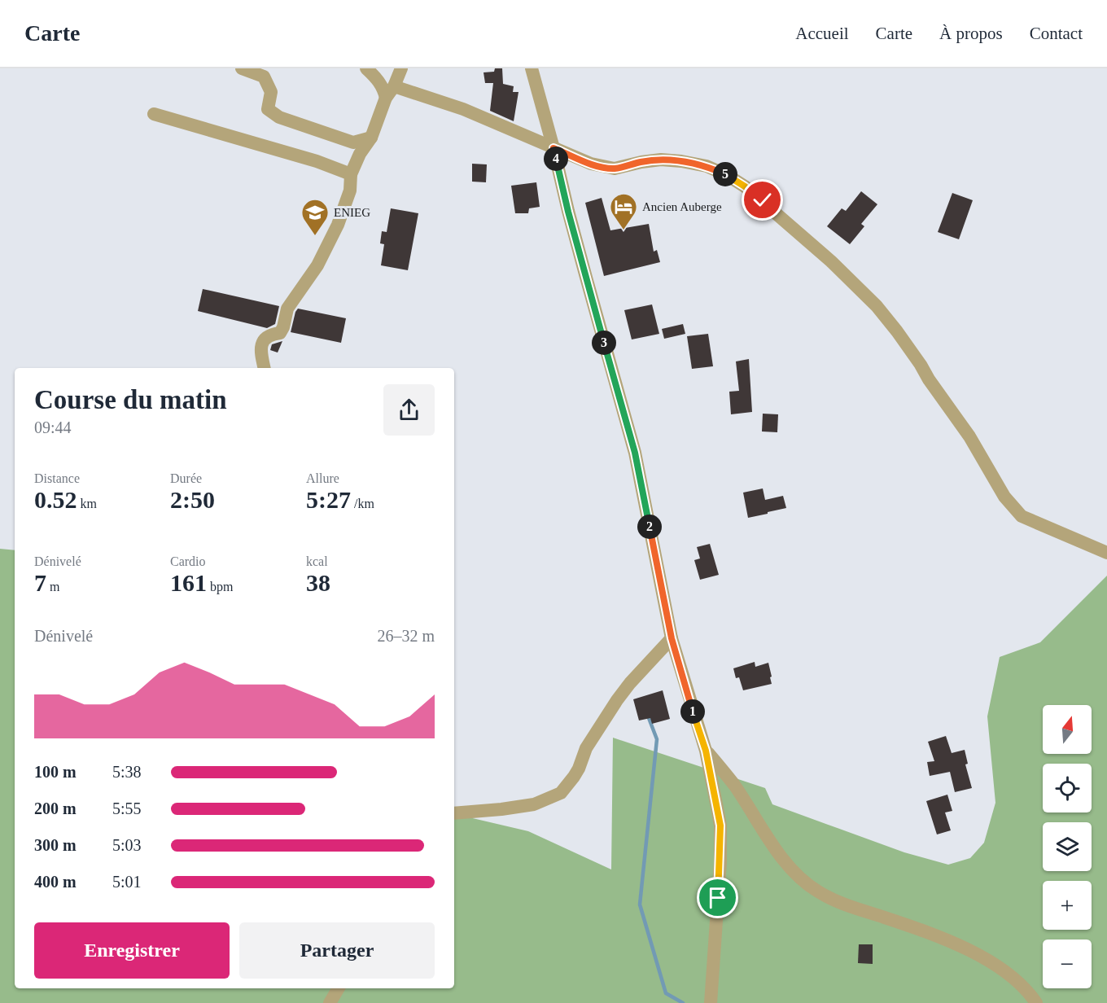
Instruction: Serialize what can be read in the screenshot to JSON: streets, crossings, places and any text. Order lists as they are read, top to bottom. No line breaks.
{"places":{"hotel":["Ancien Auberge"],"school or university":["ENIEG"]},"north":"top","page":{"header":"Carte","nav":["Accueil","Carte","À propos","Contact"],"pins":["4","5","3","2","1"],"heading":["Course du matin","09:44"],"stats":[["Distance","0.52 km"],["Durée","2:50"],["Allure","5:27 /km"],["Dénivelé","7 m"],["Cardio","161 bpm"],["kcal","38"]],"chart":["Dénivelé","26–32 m"],"map_buttons":["+","−"],"list":[{"name":"100 m","note":"5:38"},{"name":"200 m","note":"5:55"},{"name":"300 m","note":"5:03"},{"name":"400 m","note":"5:01"}],"buttons":["Enregistrer","Partager"]}}
